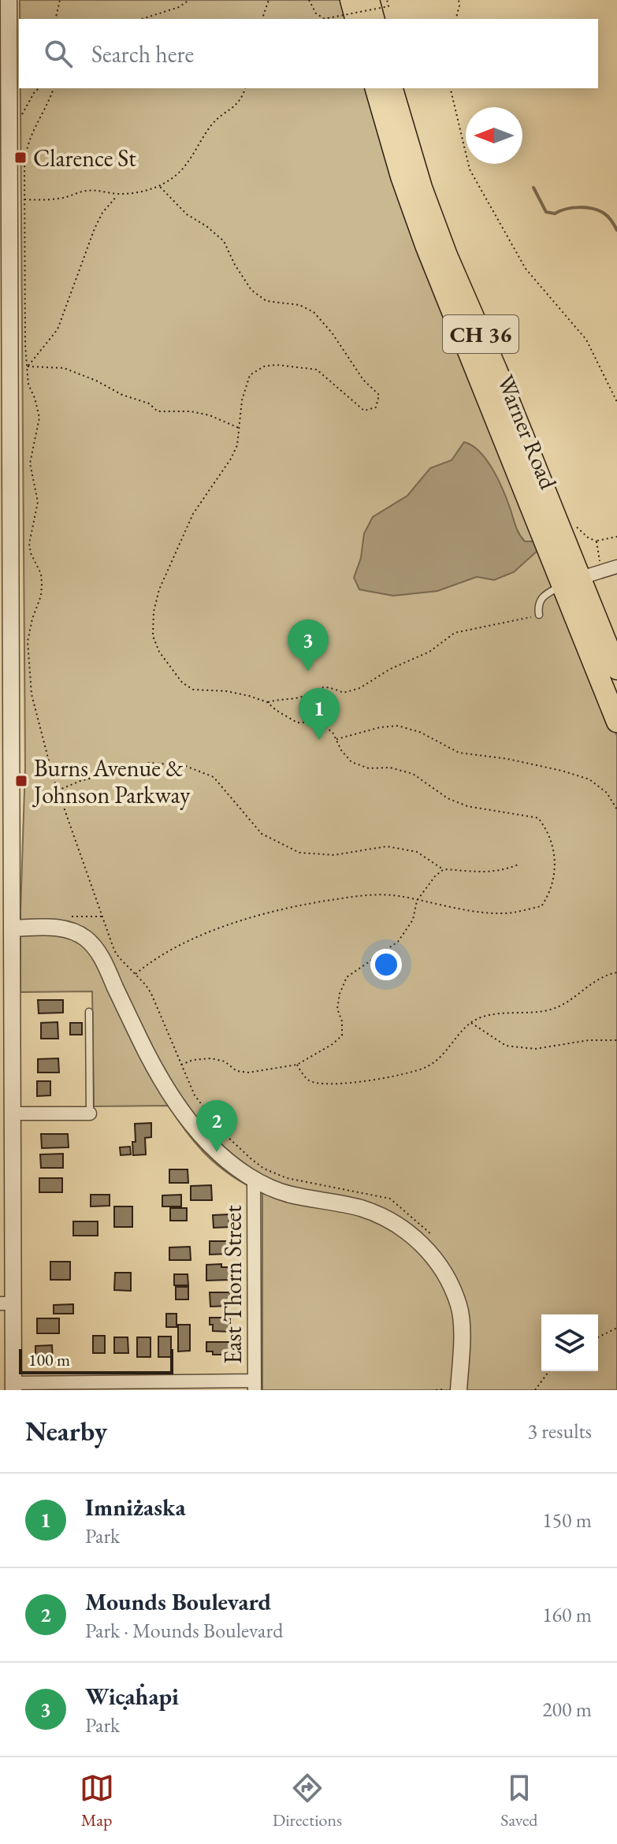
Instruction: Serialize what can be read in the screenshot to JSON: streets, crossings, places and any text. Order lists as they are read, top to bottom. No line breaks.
{"streets":{"highway":["CH 36","Warner Road"],"street":["East Thorn Street"]},"places":{"transit":["Clarence St","Burns Avenue & Johnson Parkway"]},"scale_bar":"100 m","north":"left","page":{"search":"Search here","pins":["3","1","2"],"scale":"100 m","heading":["Nearby","3 results"],"list":[{"mark":"1","name":"Imniżaska","note":"Park","value":"150 m"},{"mark":"2","name":"Mounds Boulevard","note":"Park · Mounds Boulevard","value":"160 m"},{"mark":"3","name":"Wic̣aḣapi","note":"Park","value":"200 m"}],"nav":["Map","Directions","Saved"]}}
